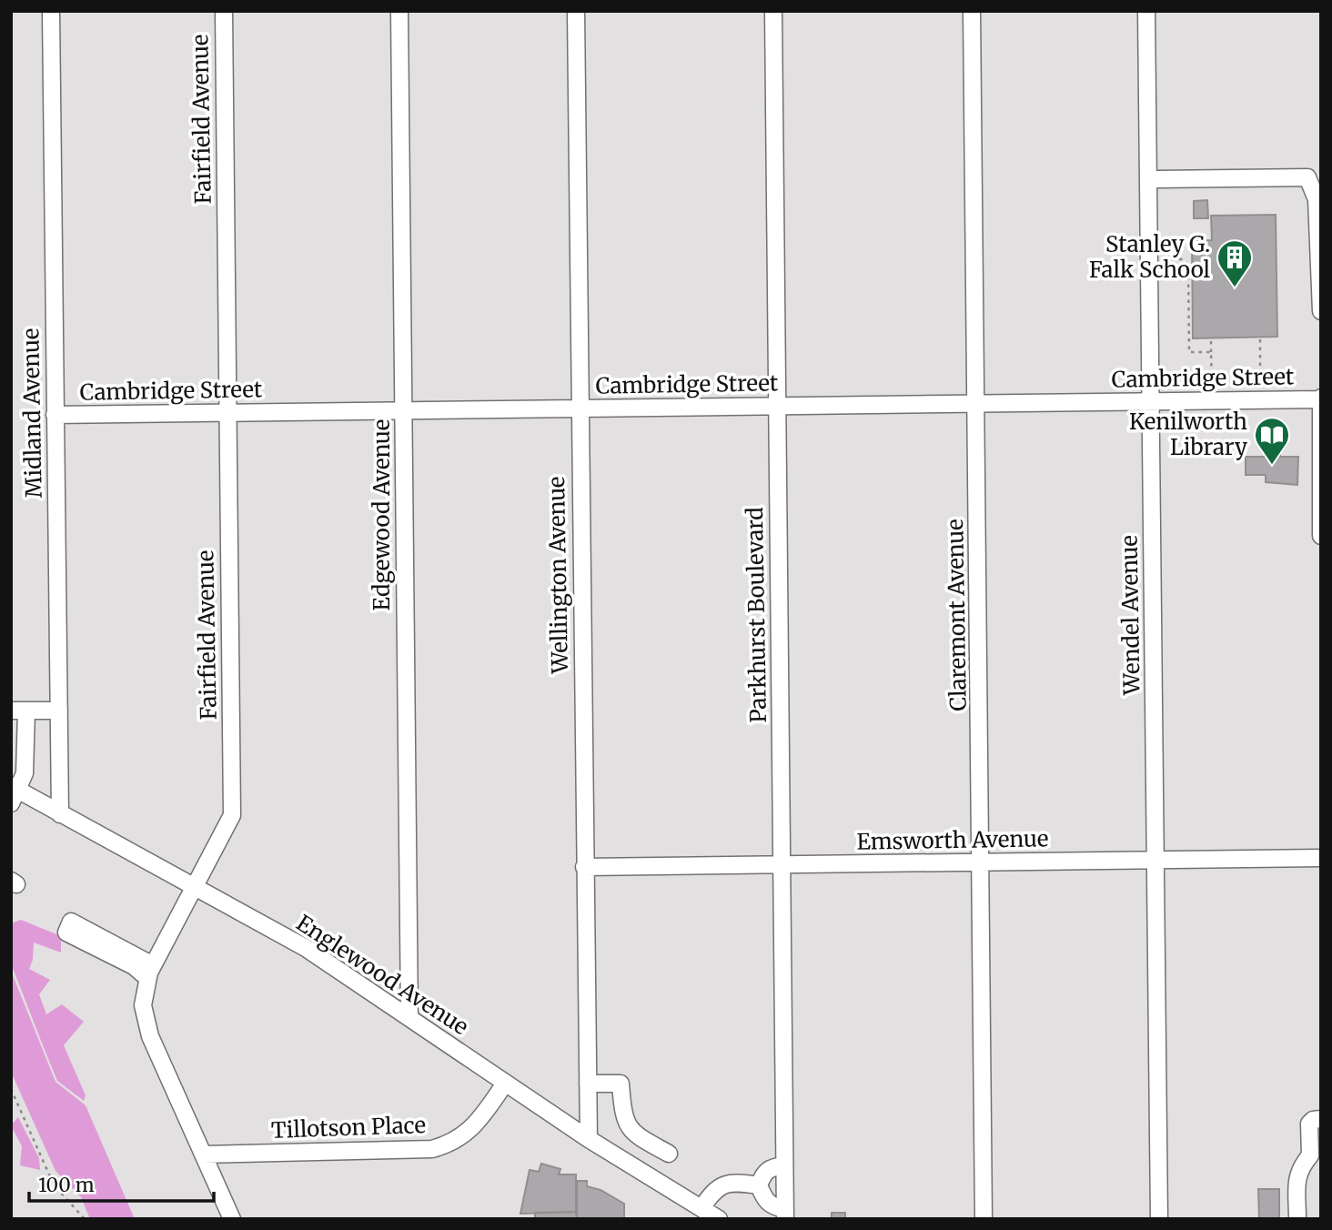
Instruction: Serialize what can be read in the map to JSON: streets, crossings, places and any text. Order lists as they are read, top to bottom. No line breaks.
{"streets":{"street":["Fairfield Avenue","Cambridge Street","Midland Avenue","Edgewood Avenue","Wellington Avenue","Parkhurst Boulevard","Claremont Avenue","Wendel Avenue","Emsworth Avenue","Englewood Avenue","Tillotson Place"]},"crossings":[["Fairfield Avenue","Cambridge Street"],["Fairfield Avenue","Englewood Avenue"],["Fairfield Avenue","Tillotson Place"],["Cambridge Street","Midland Avenue"],["Cambridge Street","Edgewood Avenue"],["Cambridge Street","Wellington Avenue"],["Cambridge Street","Parkhurst Boulevard"],["Cambridge Street","Claremont Avenue"],["Cambridge Street","Wendel Avenue"],["Midland Avenue","Englewood Avenue"],["Edgewood Avenue","Englewood Avenue"],["Wellington Avenue","Emsworth Avenue"],["Wellington Avenue","Englewood Avenue"],["Parkhurst Boulevard","Emsworth Avenue"],["Claremont Avenue","Emsworth Avenue"],["Wendel Avenue","Emsworth Avenue"],["Englewood Avenue","Tillotson Place"]],"places":{"building":["Stanley G. Falk School"],"library":["Kenilworth Library"]},"scale_bar":"100 m"}
